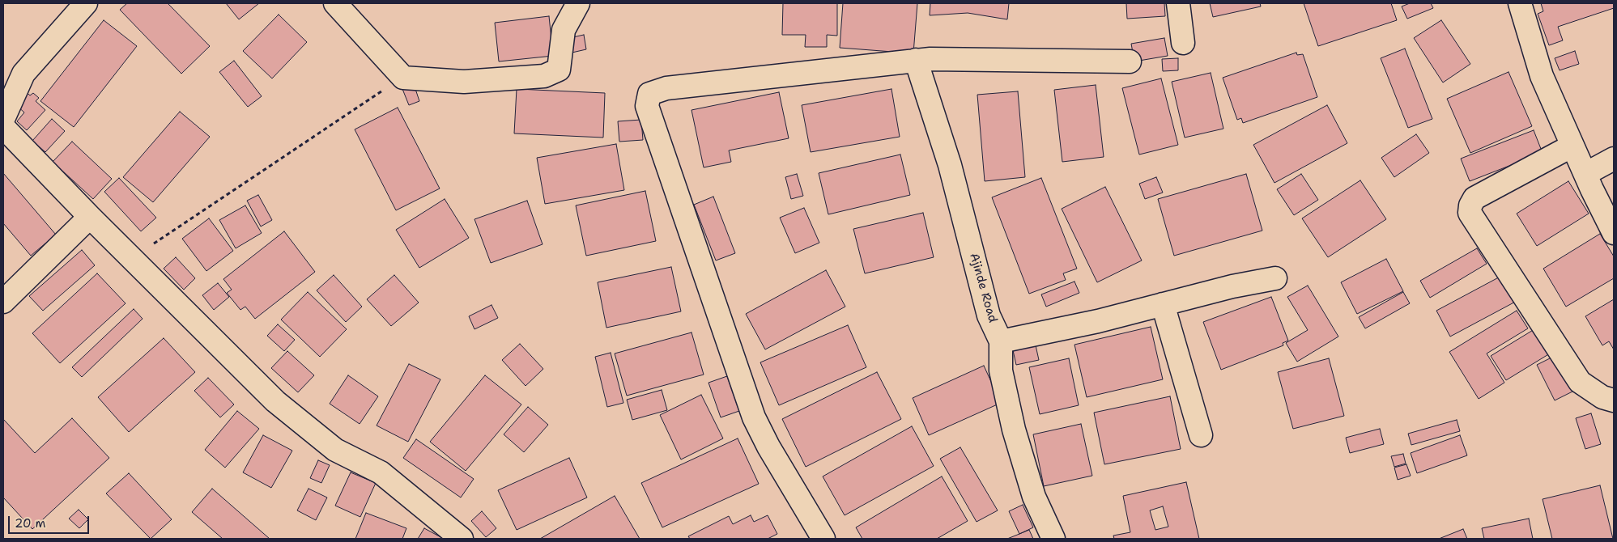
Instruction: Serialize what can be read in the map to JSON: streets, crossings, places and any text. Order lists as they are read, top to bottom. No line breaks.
{"streets":{"street":["Ajinde Road"]},"scale_bar":"20 m"}
